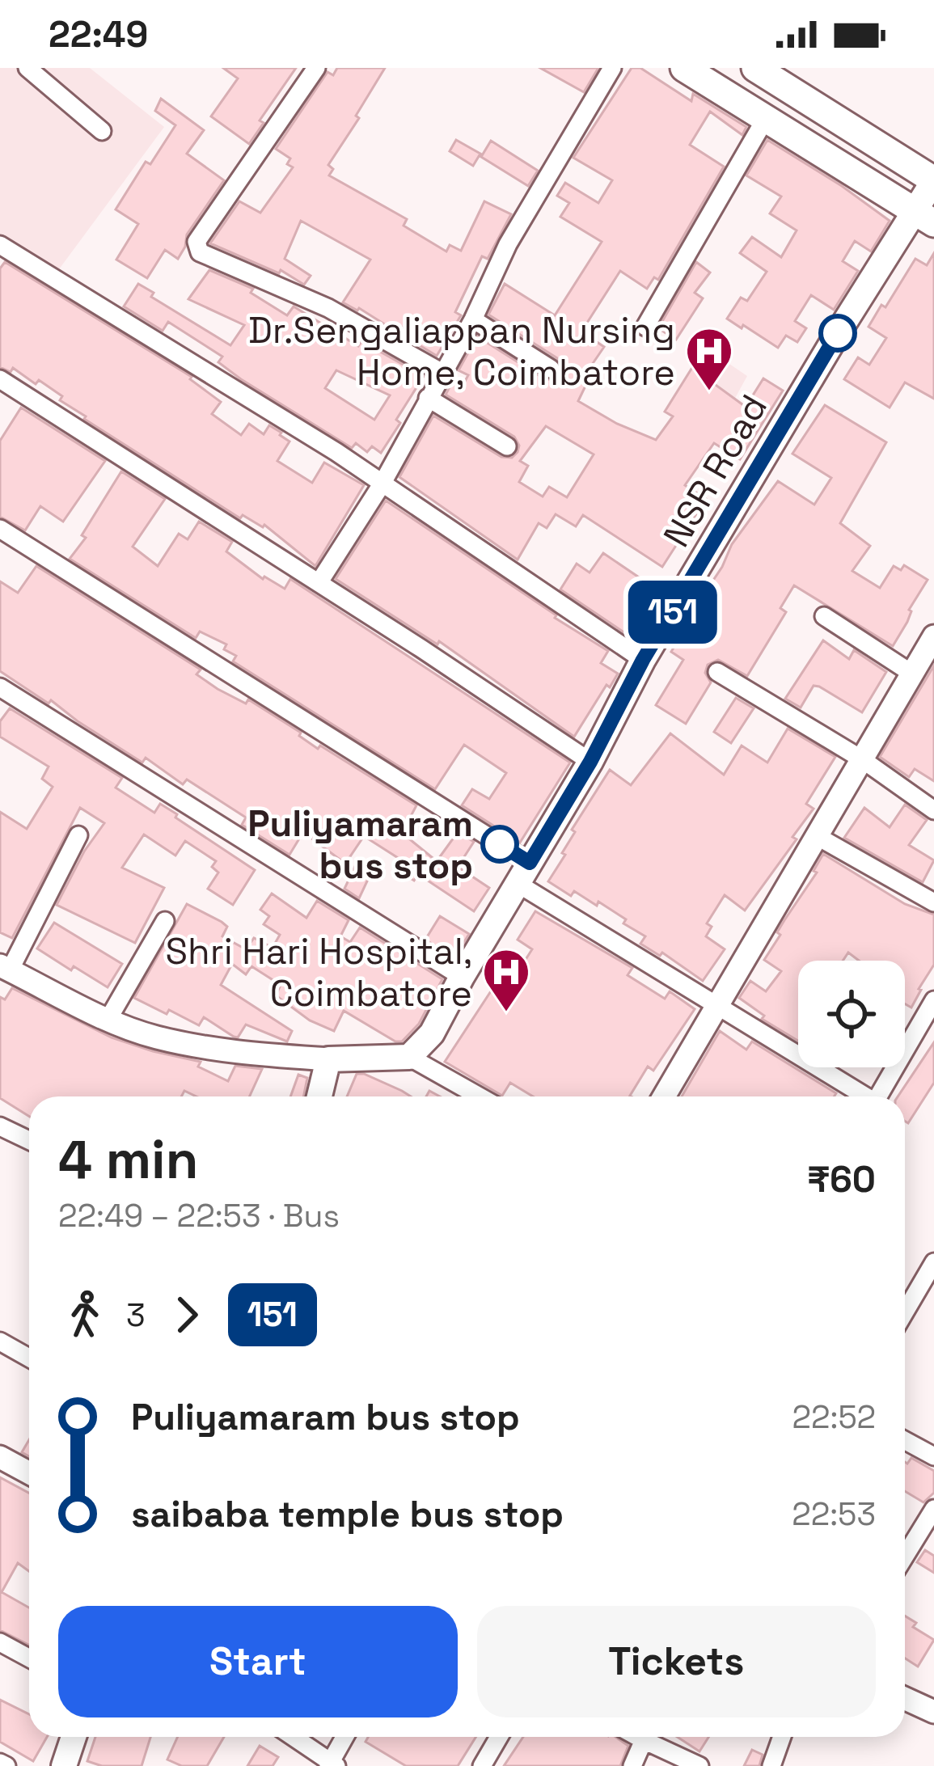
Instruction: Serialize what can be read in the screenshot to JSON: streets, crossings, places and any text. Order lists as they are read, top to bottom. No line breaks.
{"streets":{"main road":["NSR Road"]},"places":{"hospital":["Dr.Sengaliappan Nursing Home, Coimbatore","Shri Hari Hospital, Coimbatore"],"other":["Puliyamaram bus stop"]},"lines":["bus line 151"],"page":{"status":"22:49","on_map":"151","heading":["4 min","22:49 – 22:53 · Bus","₹60"],"legs":["3","151"],"list":[{"name":"Puliyamaram bus stop","value":"22:52"},{"name":"saibaba temple bus stop","value":"22:53"}],"buttons":["Start","Tickets"]}}
